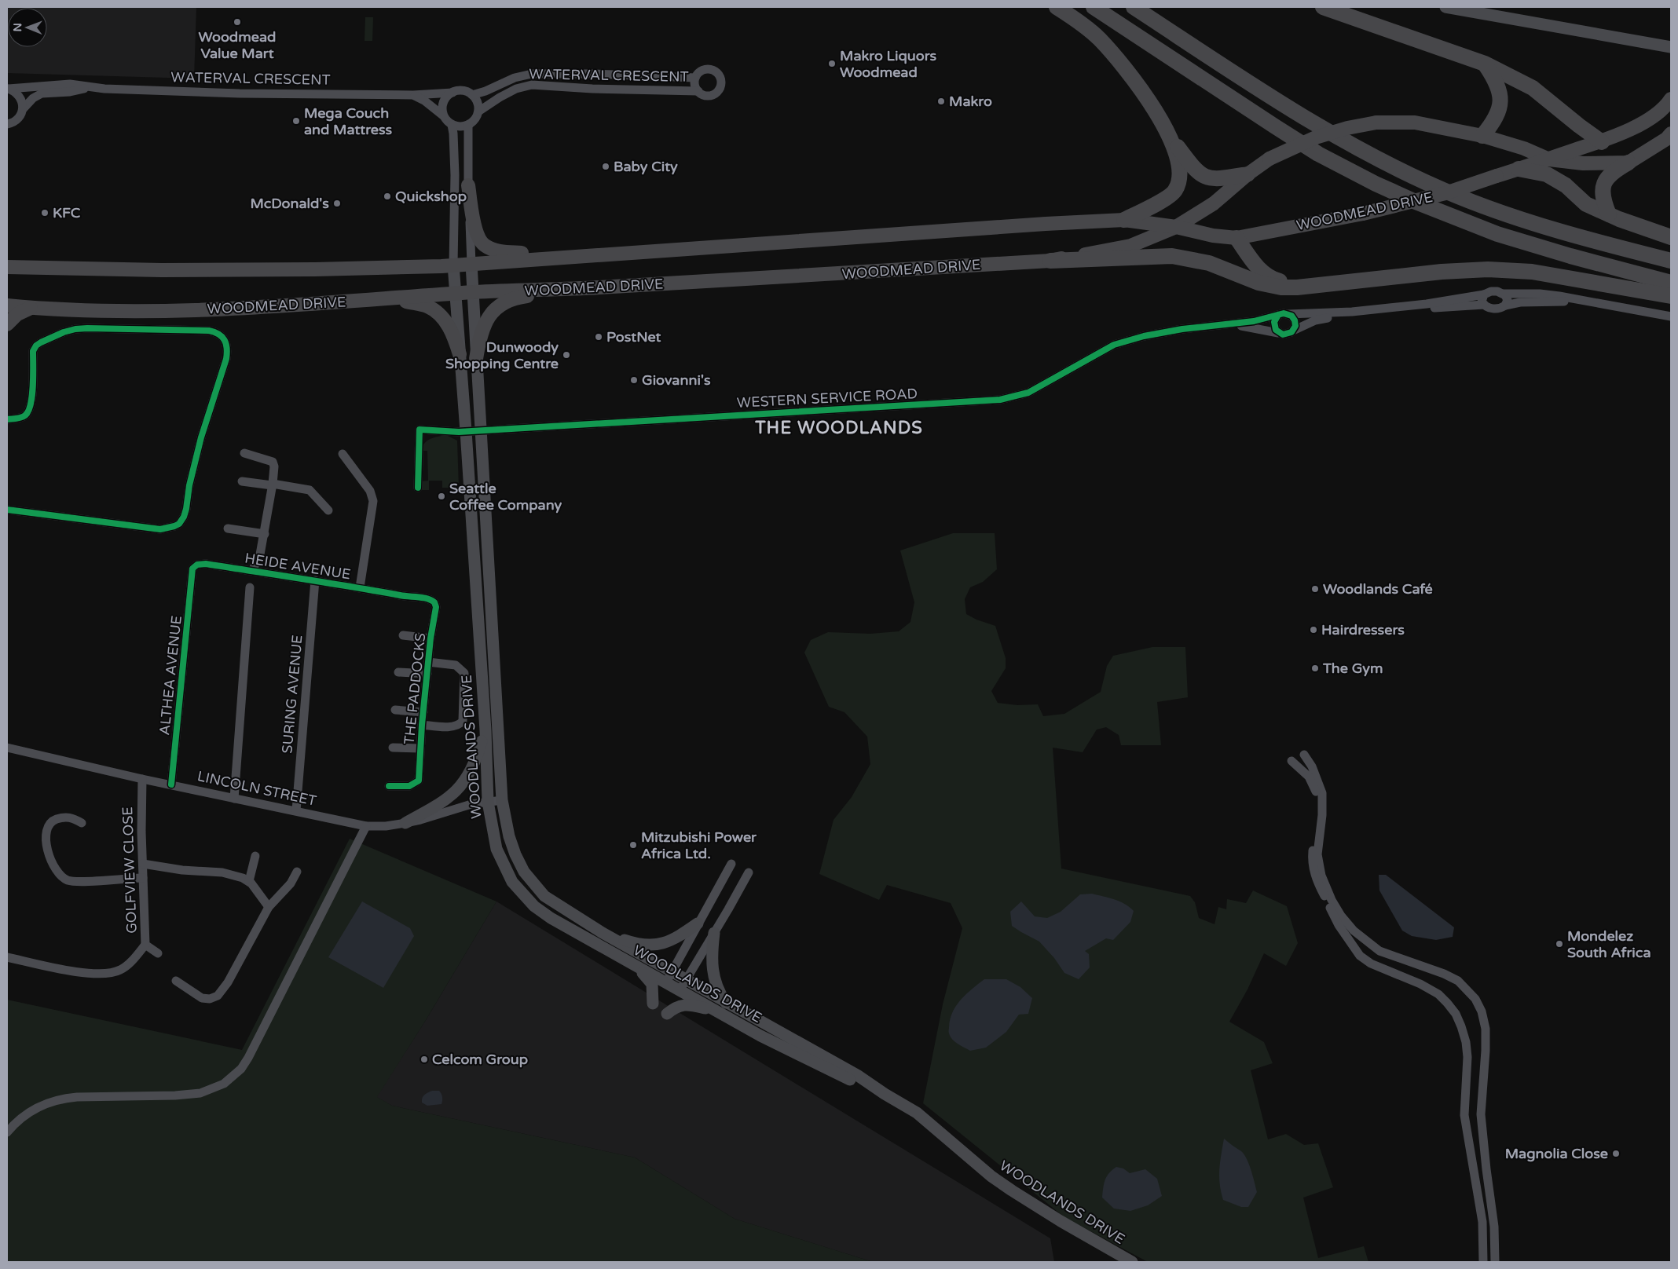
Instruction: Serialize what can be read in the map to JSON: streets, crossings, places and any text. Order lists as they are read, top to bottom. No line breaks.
{"streets":{"main road":["WOODMEAD DRIVE","WOODLANDS DRIVE"],"street":["WATERVAL CRESCENT","WESTERN SERVICE ROAD","HEIDE AVENUE","ALTHEA AVENUE","THE PADDOCKS","SURING AVENUE","LINCOLN STREET","GOLFVIEW CLOSE"]},"crossings":[["WOODMEAD DRIVE","WOODLANDS DRIVE"],["WESTERN SERVICE ROAD","WOODLANDS DRIVE"],["HEIDE AVENUE","ALTHEA AVENUE"],["HEIDE AVENUE","THE PADDOCKS"],["HEIDE AVENUE","SURING AVENUE"],["ALTHEA AVENUE","LINCOLN STREET"],["SURING AVENUE","LINCOLN STREET"],["WOODLANDS DRIVE","LINCOLN STREET"],["LINCOLN STREET","GOLFVIEW CLOSE"]],"districts":["THE WOODLANDS"],"places":["Woodmead Value Mart","Makro Liquors Woodmead","Makro","Mega Couch and Mattress","Baby City","Quickshop","McDonald's","KFC","PostNet","Dunwoody Shopping Centre","Giovanni's","Seattle Coffee Company","Woodlands Café","Hairdressers","The Gym","Mitzubishi Power Africa Ltd.","Mondelez South Africa","Celcom Group","Magnolia Close"],"north":"left"}
